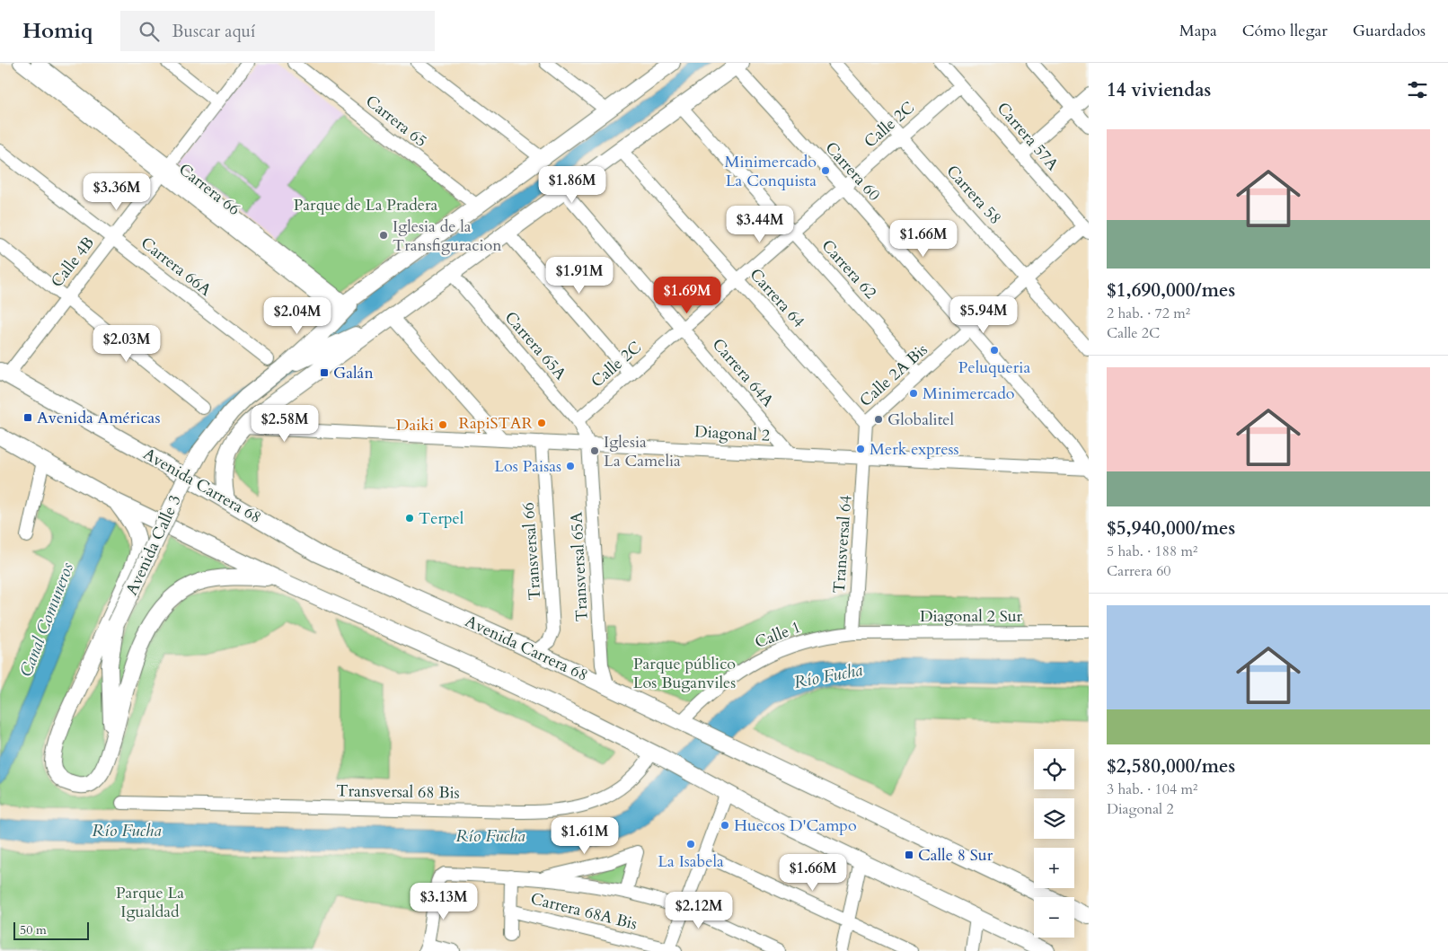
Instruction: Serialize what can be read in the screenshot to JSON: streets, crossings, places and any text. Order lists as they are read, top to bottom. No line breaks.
{"streets":{"main road":["Avenida Carrera 68","Avenida Calle 3"],"street":["Carrera 65","Calle 2C","Carrera 57A","Carrera 60","Carrera 66","Carrera 58","Calle 4B","Carrera 66A","Carrera 62","Carrera 64","Carrera 65A","Carrera 64A","Calle 2A Bis","Diagonal 2","Transversal 64","Transversal 66","Transversal 65A","Diagonal 2 Sur","Calle 1","Transversal 68 Bis","Carrera 68A Bis"]},"crossings":[["Carrera 65","Avenida Calle 3"],["Calle 2C","Carrera 57A"],["Calle 2C","Carrera 60"],["Calle 2C","Carrera 58"],["Calle 2C","Carrera 62"],["Calle 2C","Carrera 64"],["Calle 2C","Carrera 65A"],["Calle 2C","Carrera 64A"],["Carrera 57A","Calle 2A Bis"],["Carrera 60","Calle 2A Bis"],["Carrera 60","Diagonal 2"],["Carrera 60","Avenida Calle 3"],["Carrera 66","Calle 4B"],["Carrera 66","Avenida Calle 3"],["Carrera 58","Calle 2A Bis"],["Calle 4B","Carrera 66A"],["Calle 4B","Avenida Carrera 68"],["Carrera 62","Calle 2A Bis"],["Carrera 62","Avenida Calle 3"],["Carrera 64","Calle 2A Bis"],["Carrera 64","Avenida Calle 3"],["Carrera 65A","Diagonal 2"],["Carrera 65A","Avenida Calle 3"],["Carrera 65A","Transversal 65A"],["Carrera 64A","Diagonal 2"],["Carrera 64A","Avenida Calle 3"],["Diagonal 2","Transversal 64"],["Diagonal 2","Avenida Calle 3"],["Diagonal 2","Transversal 66"],["Diagonal 2","Transversal 65A"],["Avenida Carrera 68","Avenida Calle 3"],["Avenida Carrera 68","Transversal 66"],["Avenida Carrera 68","Transversal 65A"],["Avenida Carrera 68","Calle 1"],["Transversal 64","Diagonal 2 Sur"],["Transversal 64","Calle 1"],["Diagonal 2 Sur","Calle 1"]],"water":["Canal Comuneros","Río Fucha"],"parks":["Parque de La Pradera","Parque público Los Buganviles","Parque La Igualdad"],"places":{"other":["Minimercado La Conquista","Iglesia de la Transfiguracion","Peluqueria","Minimercado","Globalitel","RapiSTAR","Daiki","Merk express","Iglesia La Camelia","Los Paisas","Terpel","Huecos D'Campo","La Isabela"],"transit":["Galán","Avenida Américas","Calle 8 Sur"]},"scale_bar":"50 m","page":{"header":"Homiq","search":"Buscar aquí","nav":["Mapa","Cómo llegar","Guardados"],"heading":"14 viviendas","list":[{"name":"$1,690,000/mes","note":"2 hab. · 72 m² · Calle 2C"},{"name":"$5,940,000/mes","note":"5 hab. · 188 m² · Carrera 60"},{"name":"$2,580,000/mes","note":"3 hab. · 104 m² · Diagonal 2"}],"price":["$1.86M","$3.36M","$3.44M","$1.66M","$1.91M","$1.69M","$5.94M","$2.04M","$2.03M","$2.58M","$1.61M","$1.66M","$3.13M","$2.12M"],"map_buttons":["+","−"],"scale":"50 m"}}
